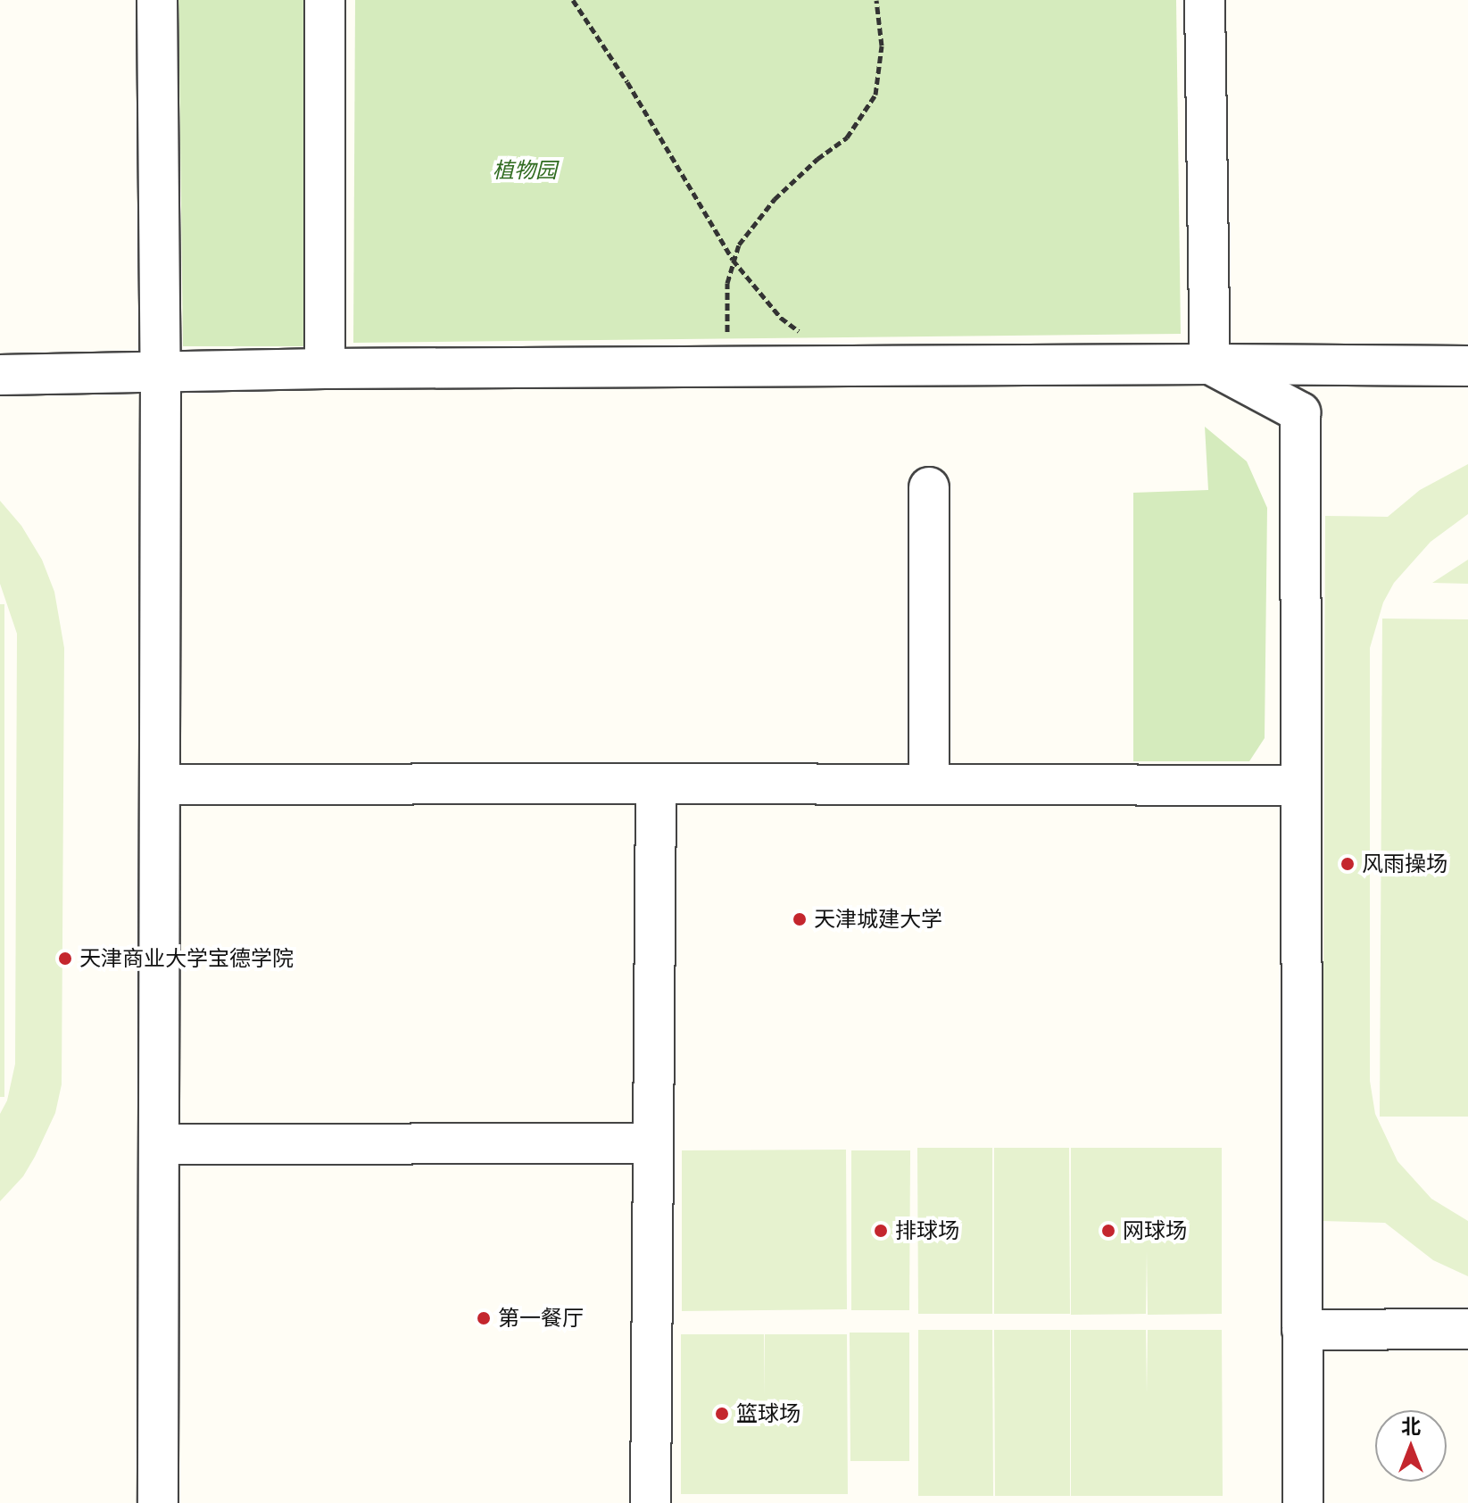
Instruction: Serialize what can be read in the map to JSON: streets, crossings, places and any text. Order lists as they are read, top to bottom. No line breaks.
{"parks":["植物园"],"places":["风雨操场","天津城建大学","天津商业大学宝德学院","排球场","网球场","第一餐厅","篮球场"],"north":"top"}
